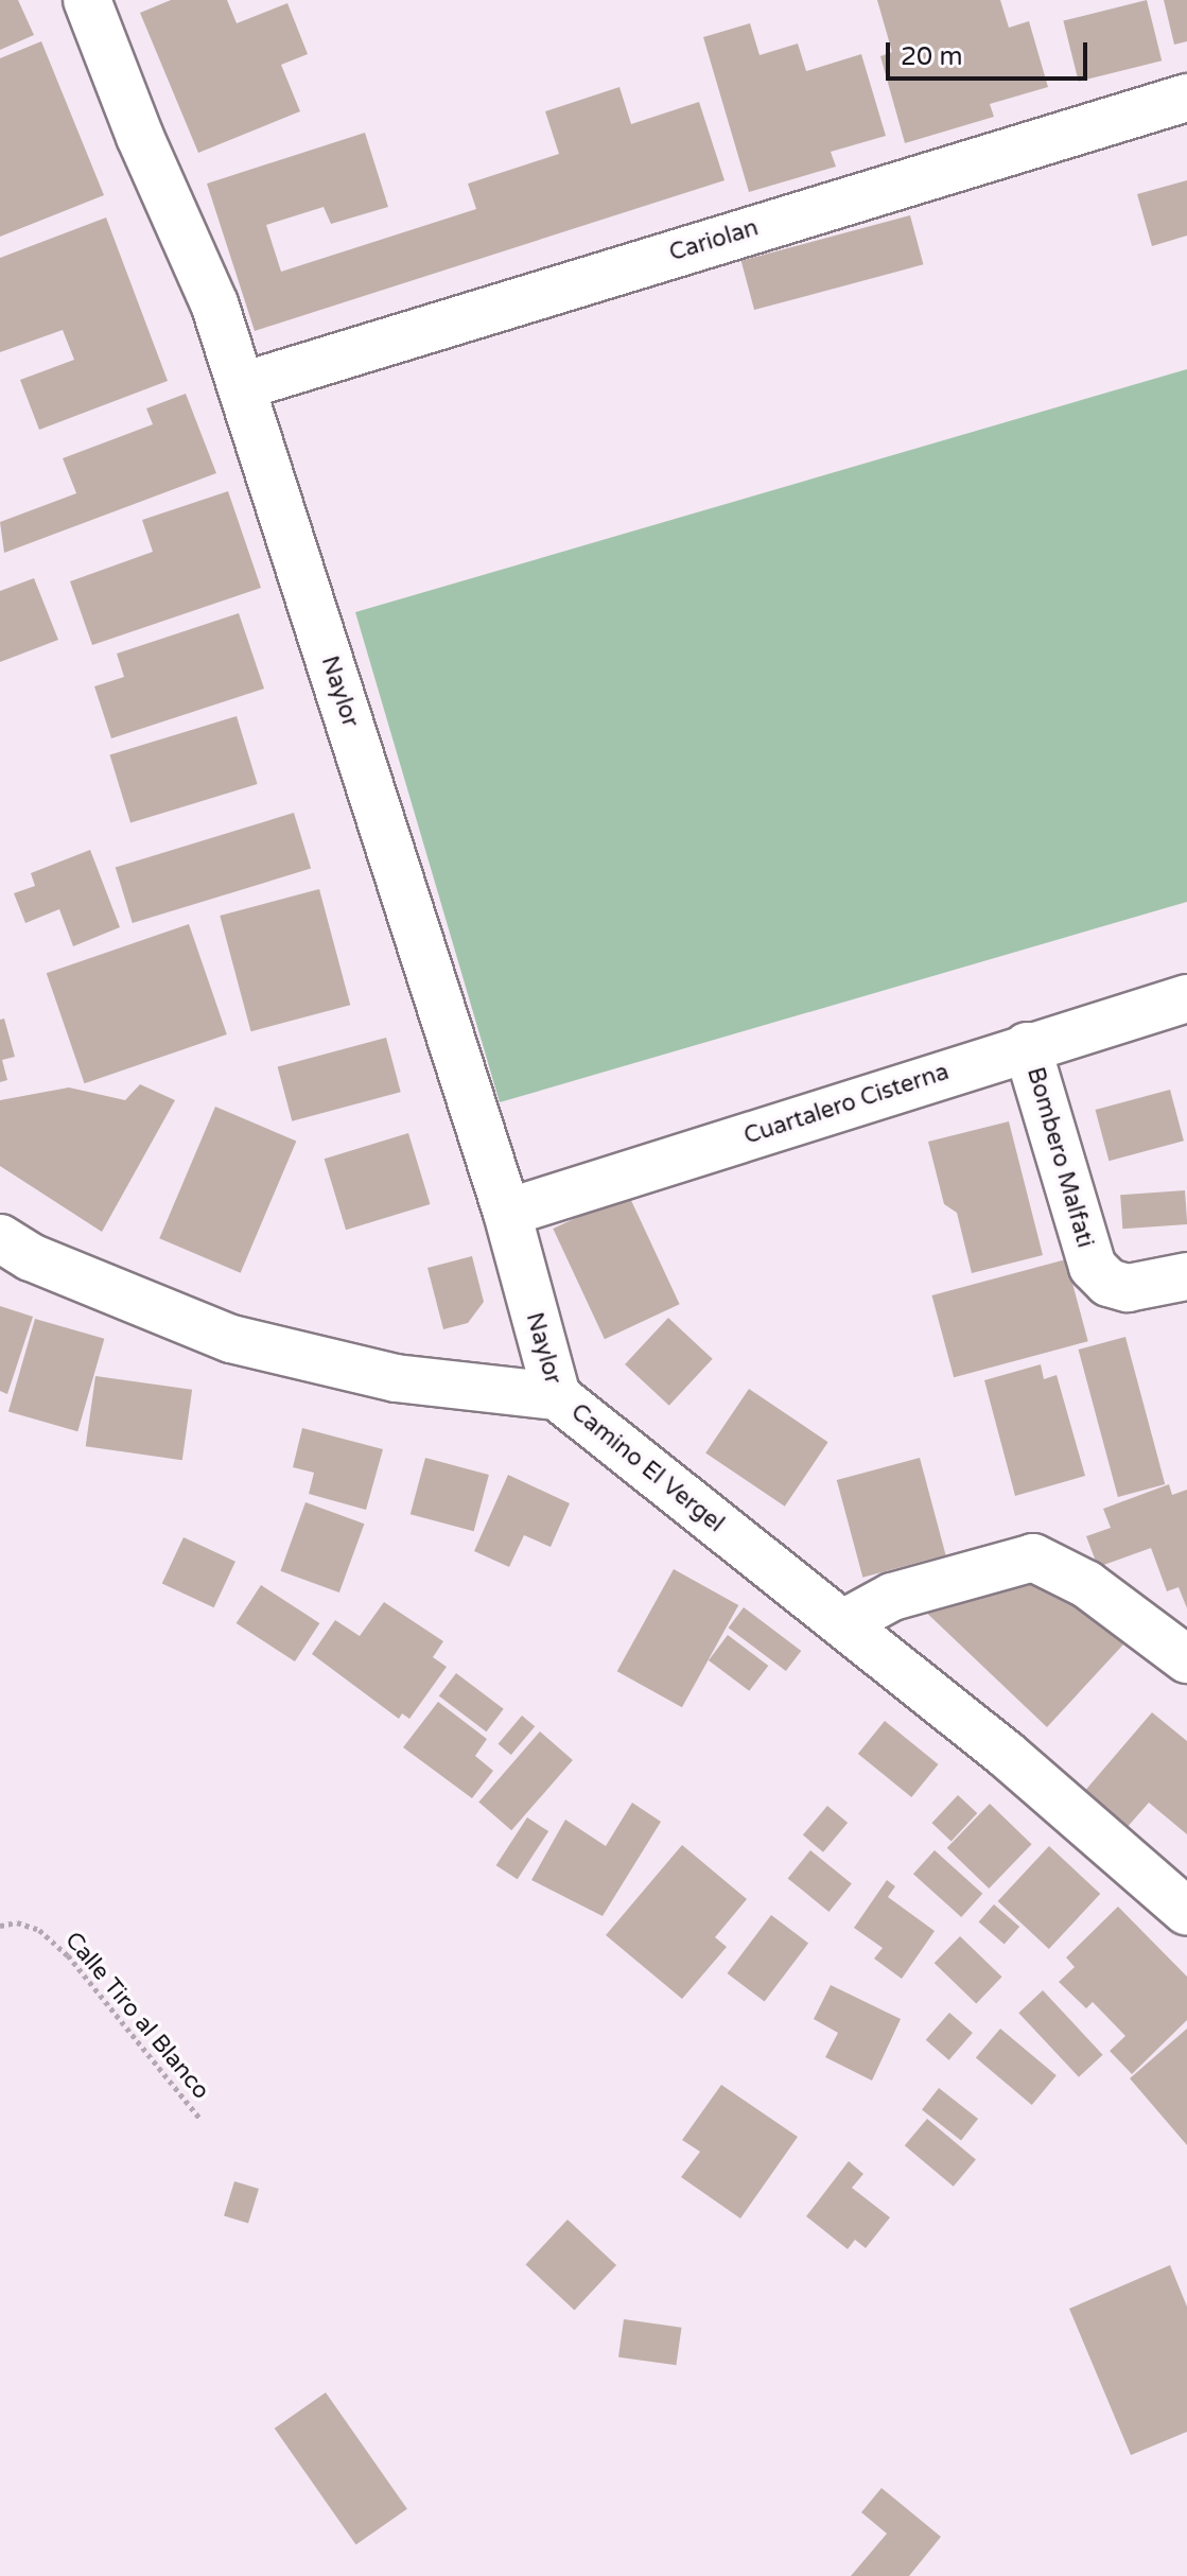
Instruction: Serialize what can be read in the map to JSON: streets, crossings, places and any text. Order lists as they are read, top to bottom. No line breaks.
{"streets":{"street":["Cariolan","Naylor","Cuartalero Cisterna","Bombero Malfati","Camino El Vergel"],"path":["Calle Tiro al Blanco"]},"crossings":[["Cariolan","Naylor"],["Naylor","Cuartalero Cisterna"],["Naylor","Camino El Vergel"],["Cuartalero Cisterna","Bombero Malfati"]],"scale_bar":"20 m"}
